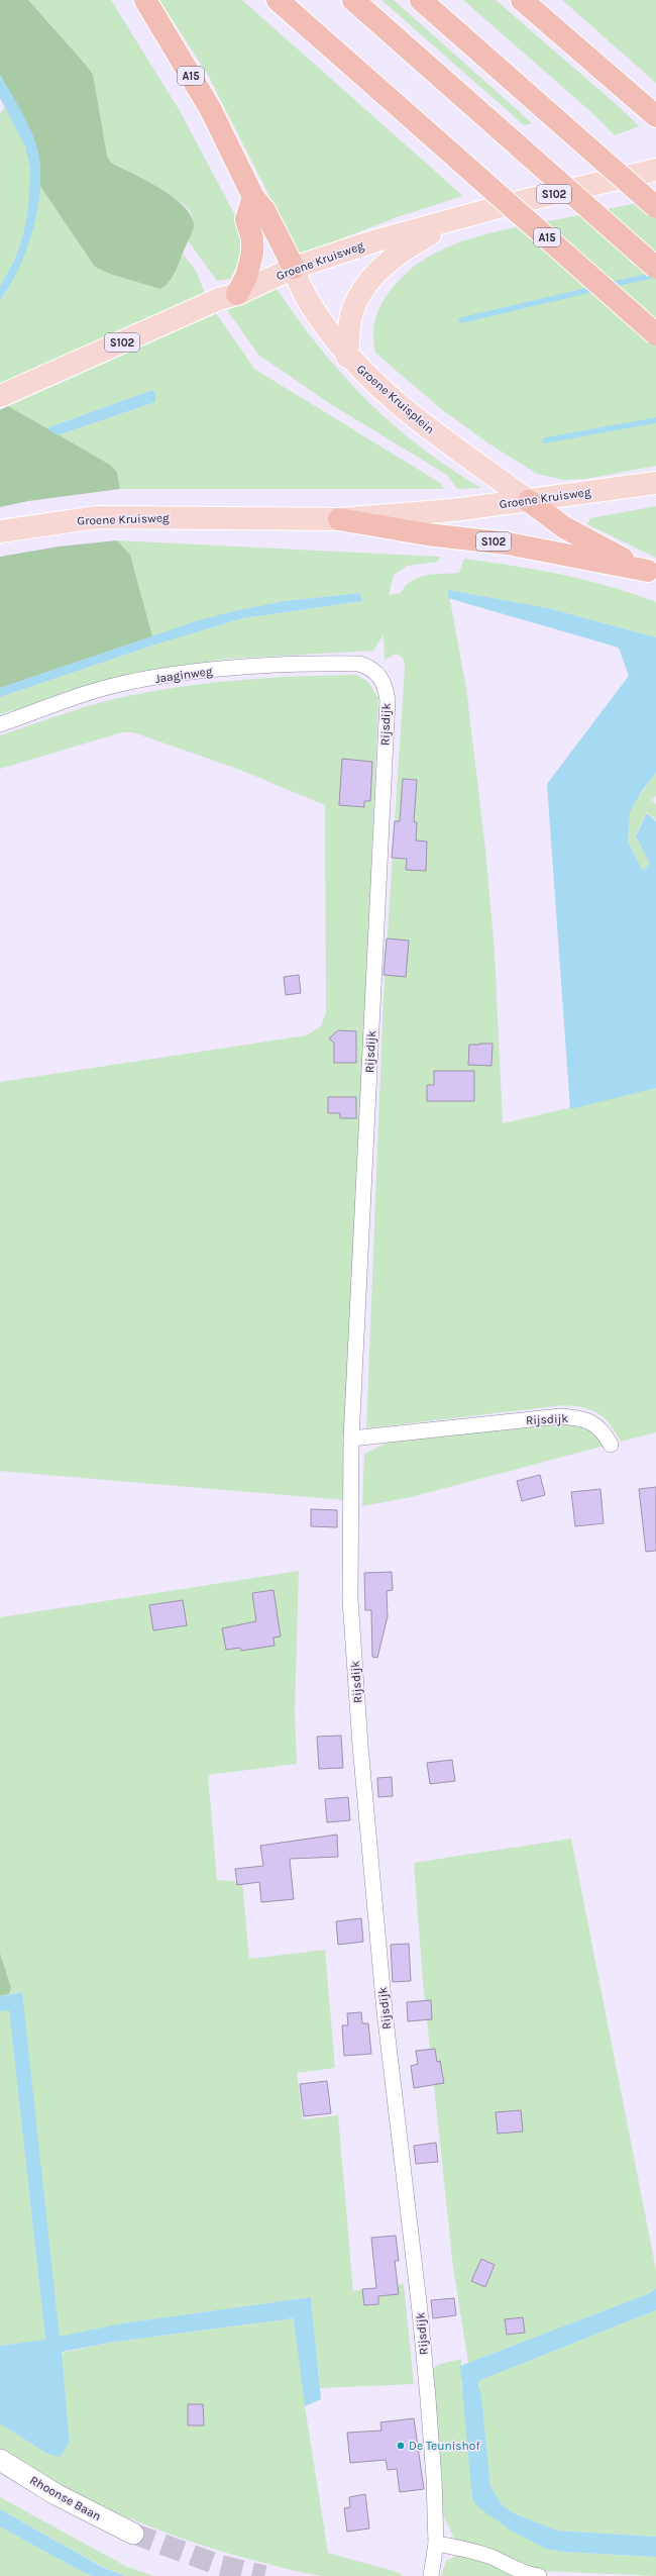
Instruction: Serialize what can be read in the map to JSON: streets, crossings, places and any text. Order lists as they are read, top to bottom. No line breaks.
{"streets":{"highway":["A15","S102"],"main road":["Groene Kruisweg","Groene Kruisplein","Rhoonse Baan"],"street":["Jaaginweg","Rijsdijk"]},"crossings":[["A15","Groene Kruisweg"],["A15","Groene Kruisplein"],["S102","Groene Kruisweg"],["S102","Groene Kruisplein"],["Groene Kruisweg","Groene Kruisplein"],["Jaaginweg","Rijsdijk"]],"places":["De Teunishof"]}
